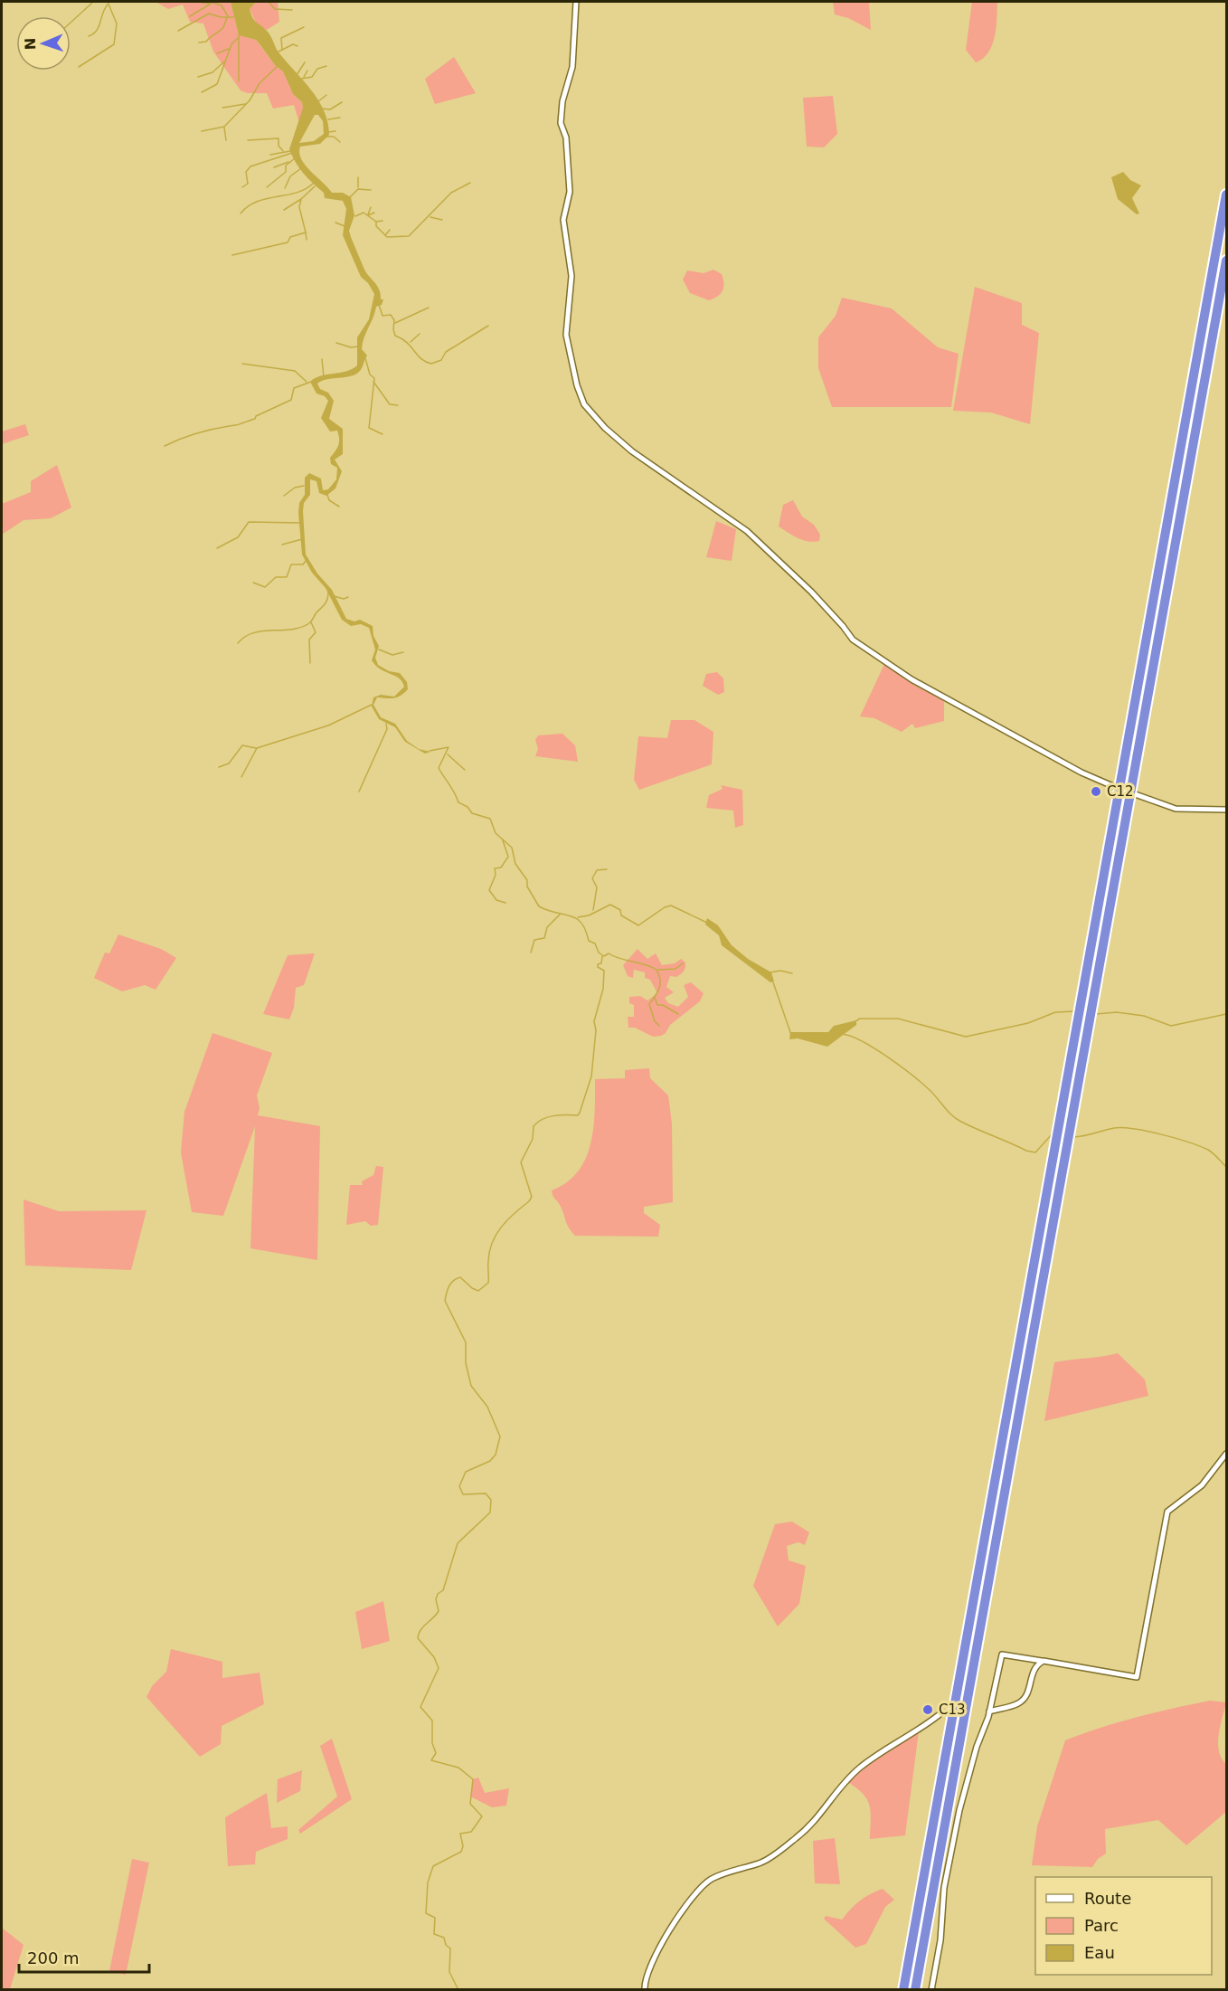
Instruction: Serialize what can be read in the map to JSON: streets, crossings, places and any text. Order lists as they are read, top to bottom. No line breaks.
{"places":["C12","C13"],"legend":["Route","Parc","Eau"],"scale_bar":"200 m","north":"left"}
